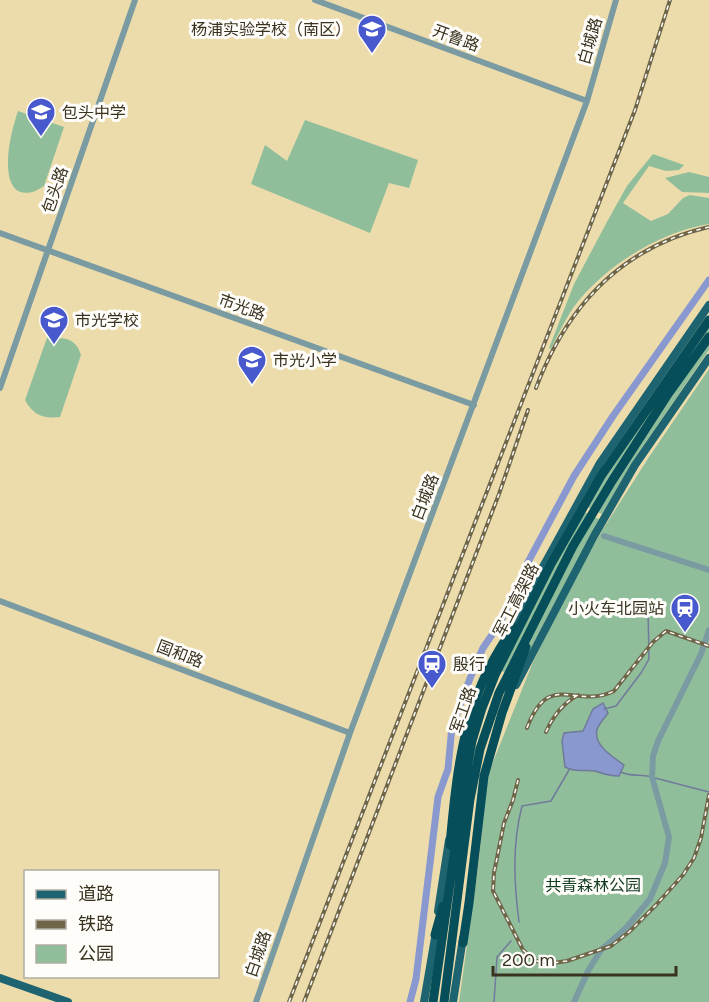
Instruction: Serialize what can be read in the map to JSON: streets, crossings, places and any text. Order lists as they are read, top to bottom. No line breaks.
{"streets":{"highway":["军工高架路"],"main road":["军工路"],"street":["开鲁路","白城路","包头路","市光路","国和路"]},"crossings":[["开鲁路","白城路"],["白城路","市光路"],["白城路","国和路"],["包头路","市光路"]],"parks":["共青森林公园"],"places":{"school or university":["杨浦实验学校（南区）","包头中学","市光学校","市光小学"],"station":["小火车北园站","殷行"]},"legend":["道路","铁路","公园"],"scale_bar":"200 m"}
